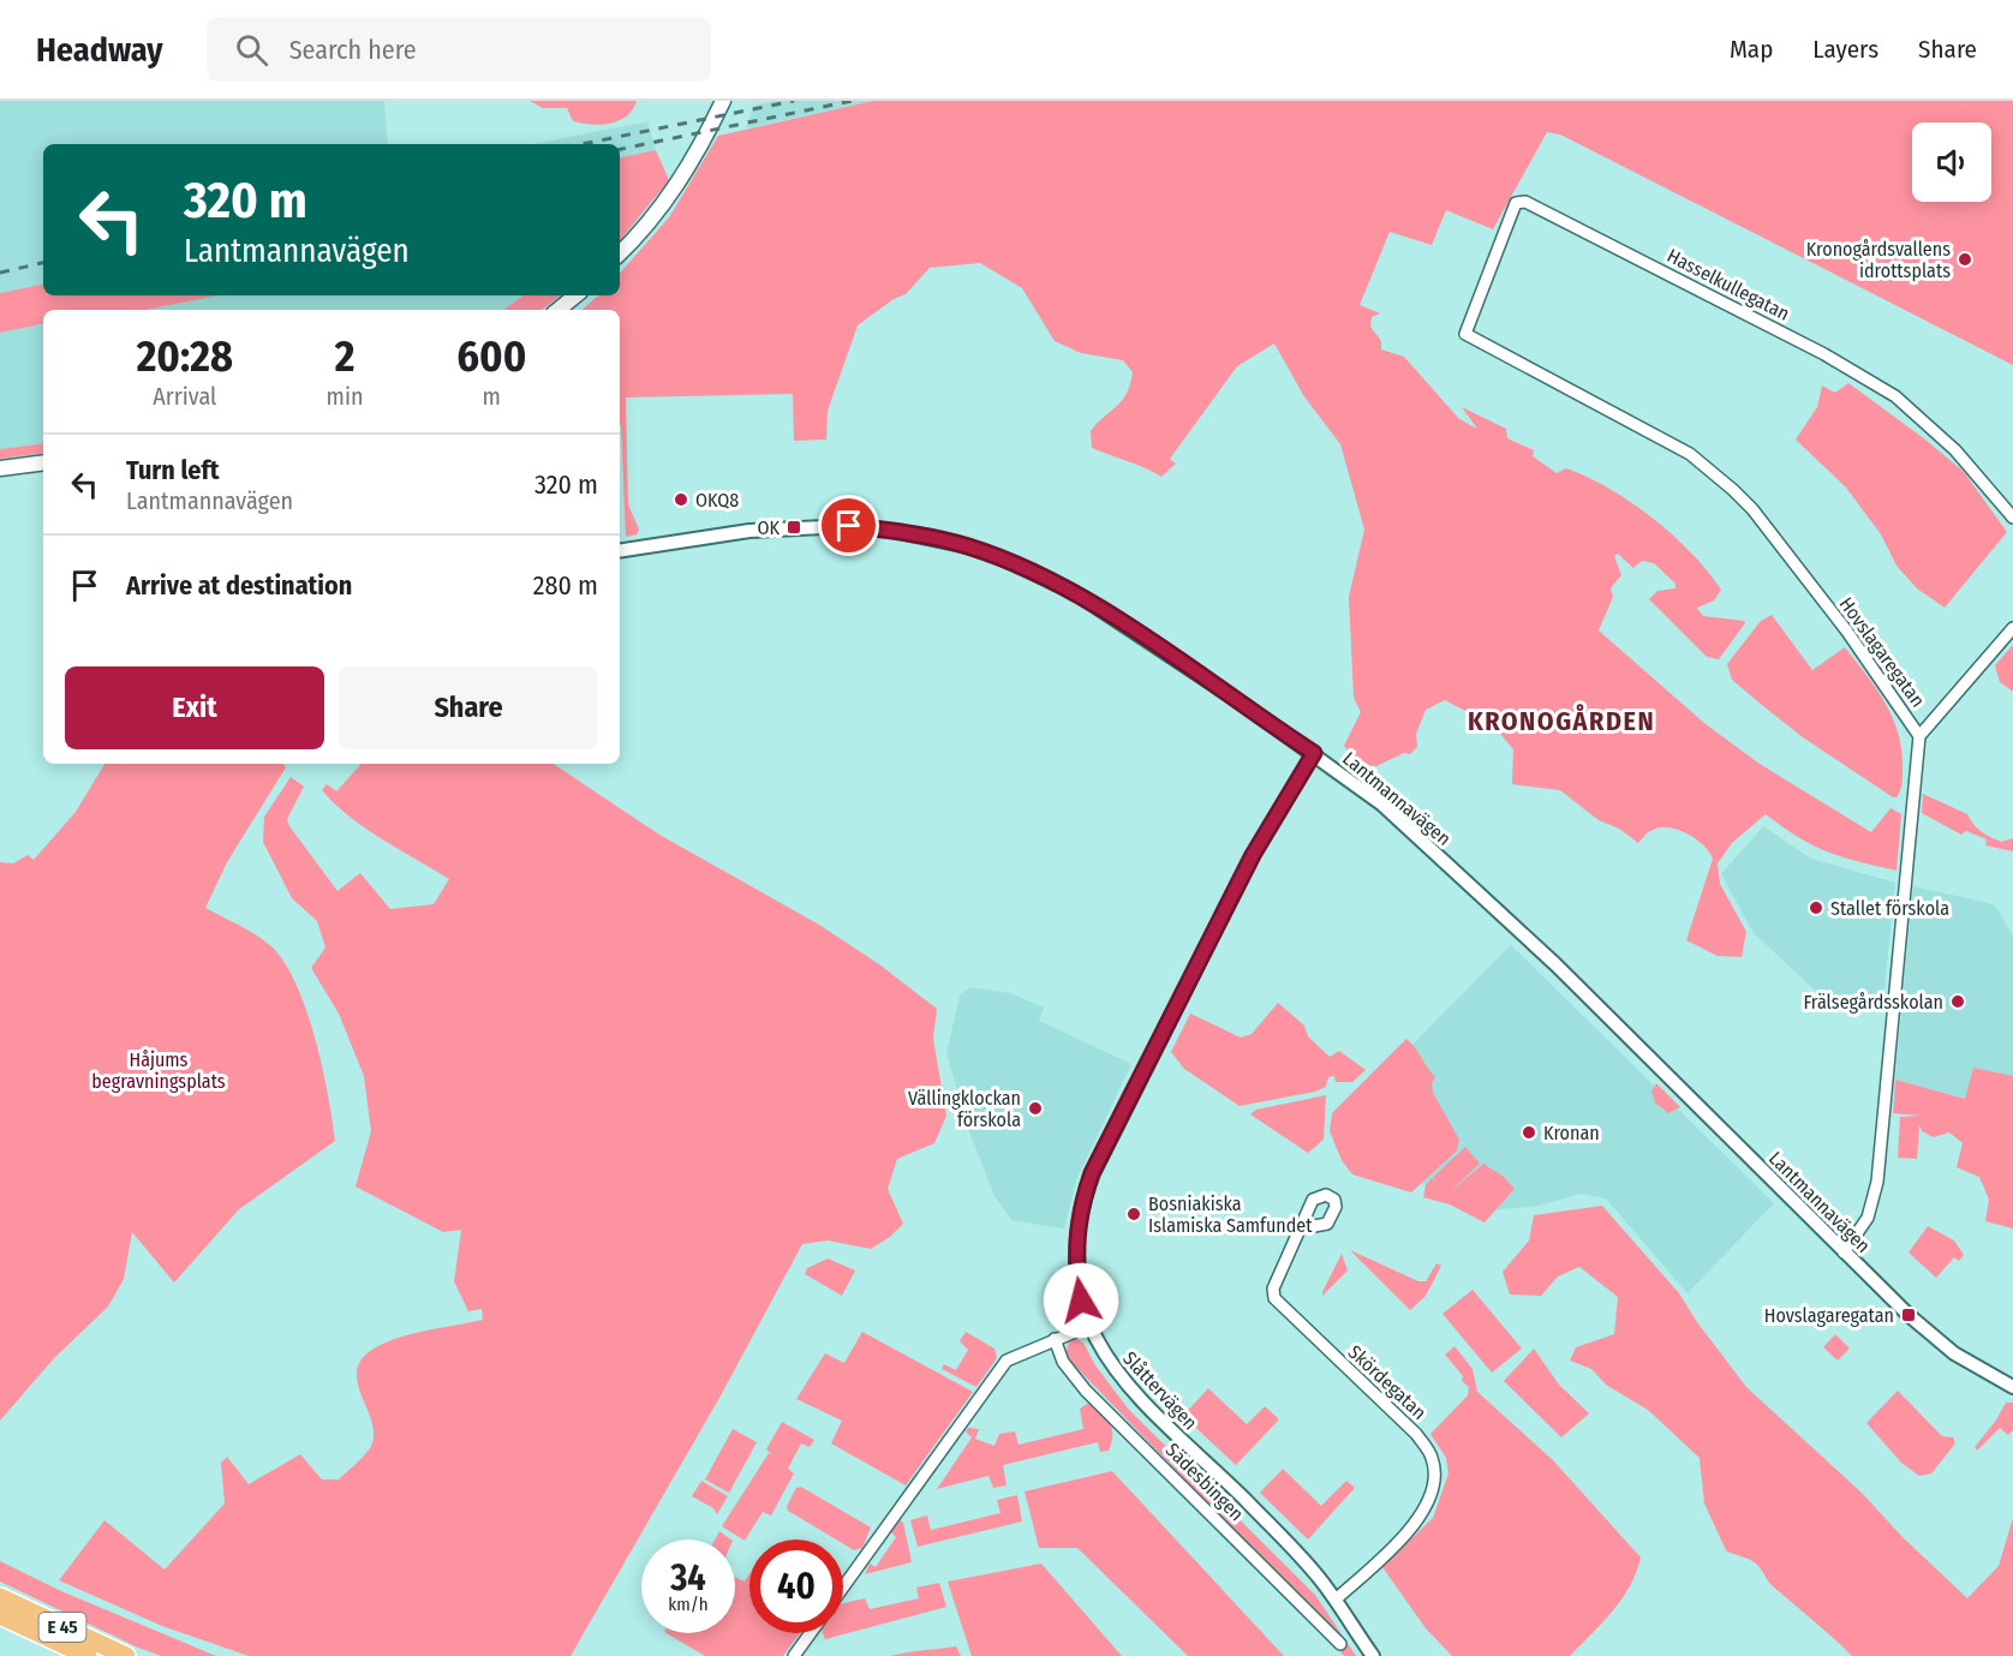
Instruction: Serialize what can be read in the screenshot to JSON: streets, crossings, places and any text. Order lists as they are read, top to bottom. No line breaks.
{"streets":{"highway":["E 45"],"street":["Hasselkullegatan","Hovslagaregatan","Lantmannavägen","Skördegatan","Slåttervägen","Sädesbingen"]},"crossings":[["Hasselkullegatan","Hovslagaregatan"],["Hovslagaregatan","Lantmannavägen"],["Lantmannavägen","Slåttervägen"],["Skördegatan","Slåttervägen"]],"districts":["KRONOGÅRDEN"],"parks":["Håjums begravningsplats"],"places":{"other":["Kronogårdsvallens idrottsplats","OKQ8","Stallet förskola","Frälsegårdsskolan","Vällingklockan förskola","Kronan","Bosniakiska Islamiska Samfundet"],"transit":["OK","Hovslagaregatan"]},"page":{"header":"Headway","search":"Search here","nav":["Map","Layers","Share"],"turn":["320 m","Lantmannavägen"],"eta":["20:28","Arrival","2","min","600","m"],"list":[{"name":"Turn left","note":"Lantmannavägen","value":"320 m"},{"name":"Arrive at destination","value":"280 m"}],"buttons":["Exit","Share"],"speed":"34 km/h","limit":"40"}}
